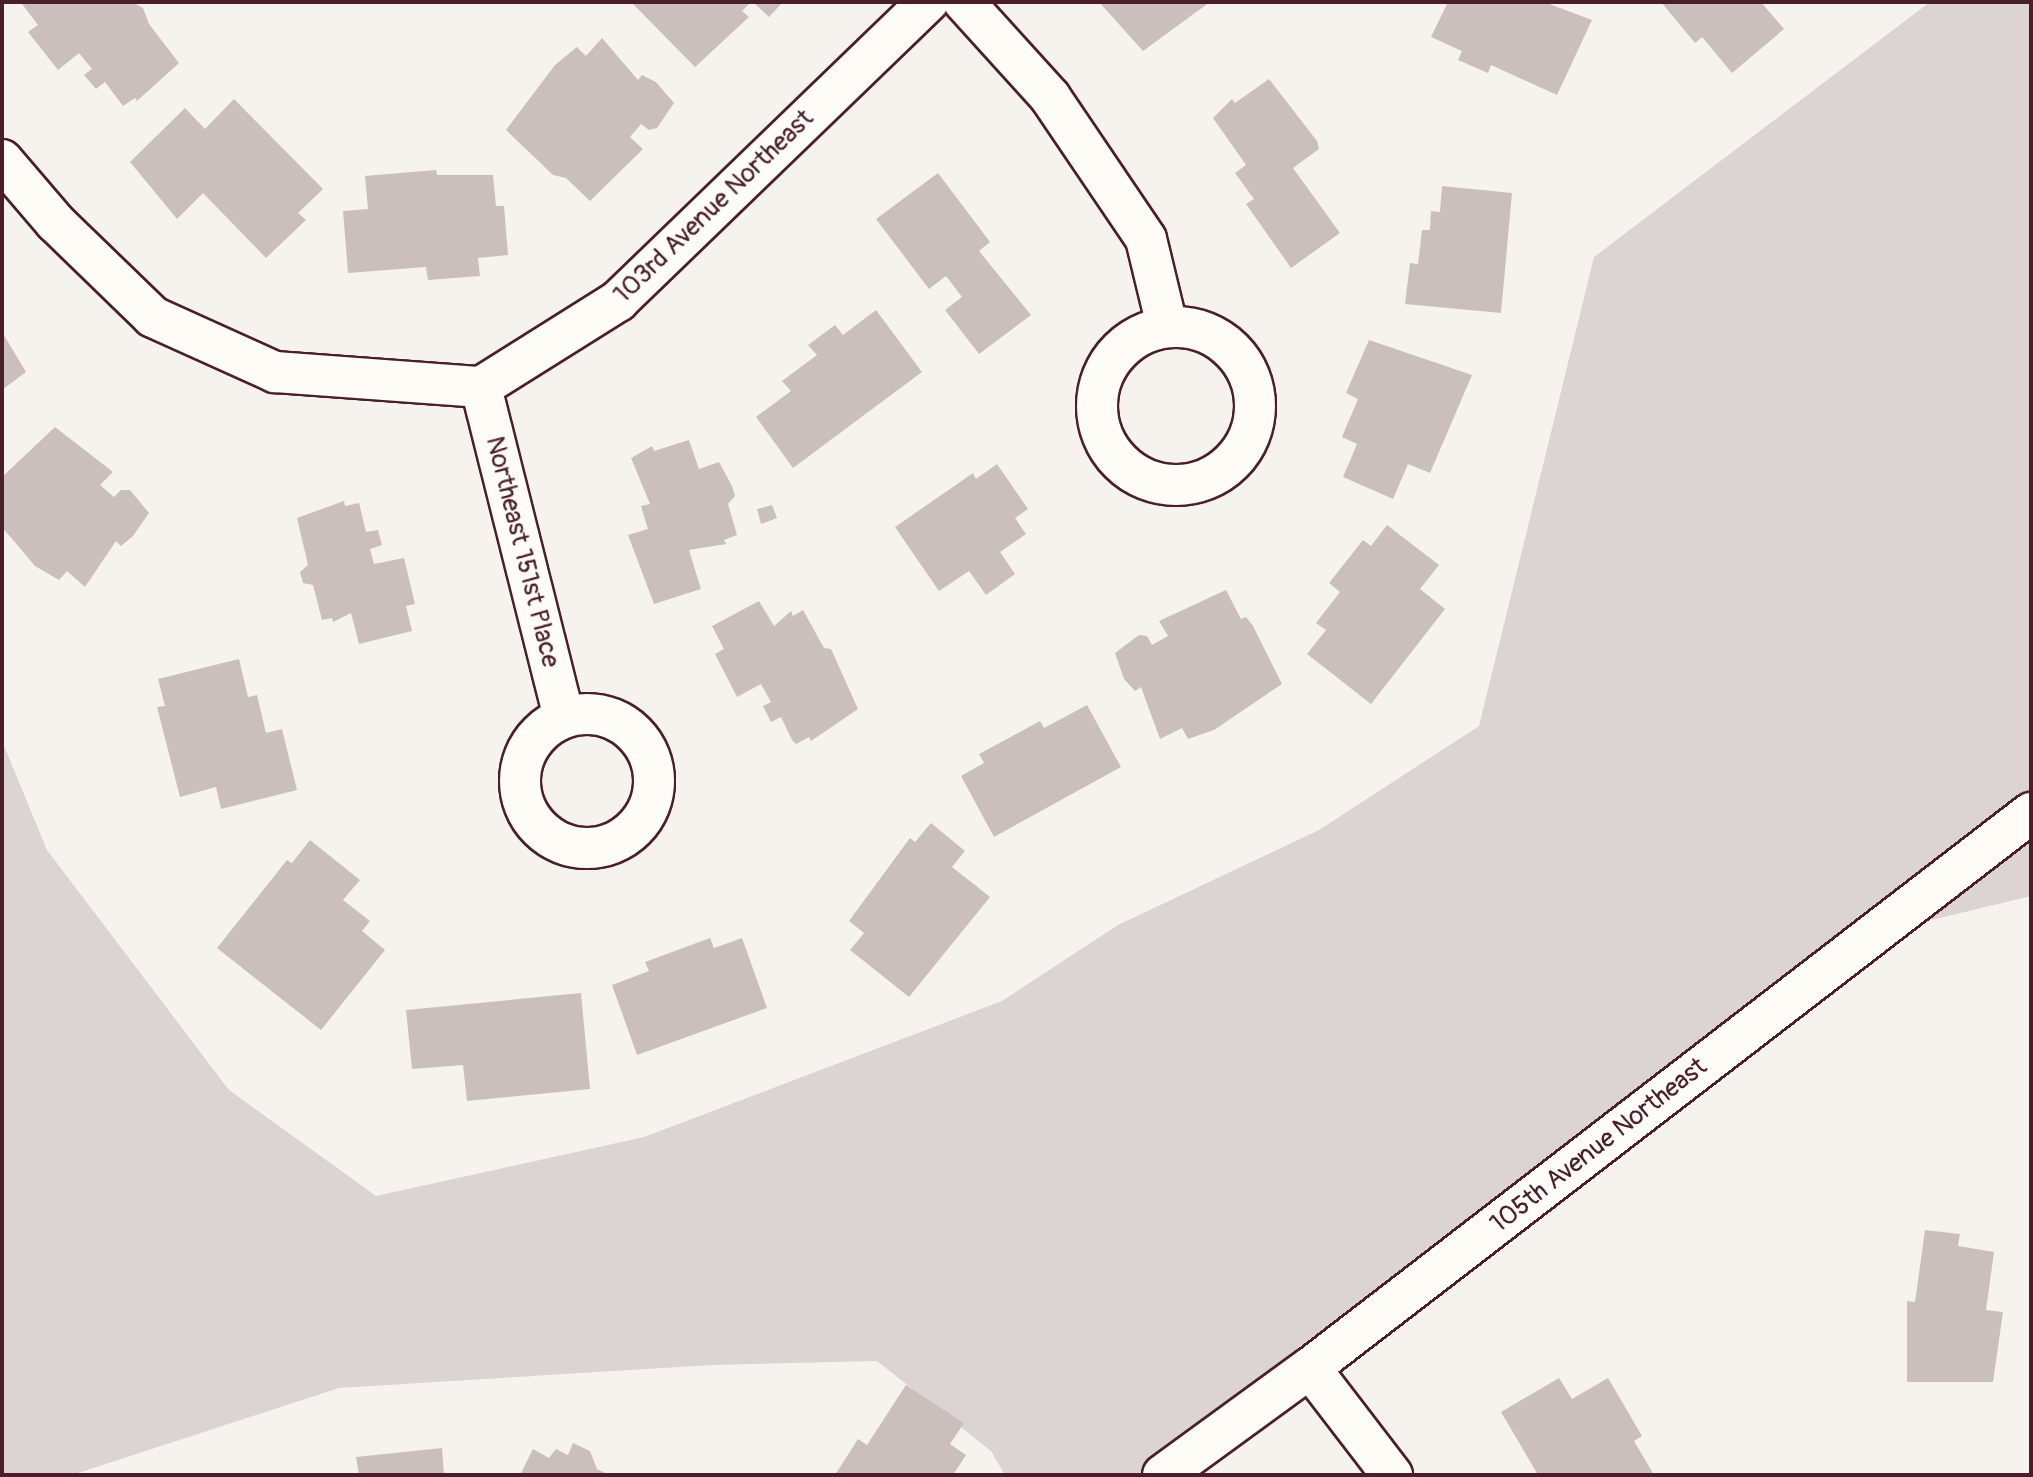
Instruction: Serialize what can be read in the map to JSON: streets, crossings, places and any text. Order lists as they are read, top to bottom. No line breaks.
{"streets":{"street":["103rd Avenue Northeast","Northeast 151st Place","105th Avenue Northeast"]},"crossings":[["103rd Avenue Northeast","Northeast 151st Place"]]}
